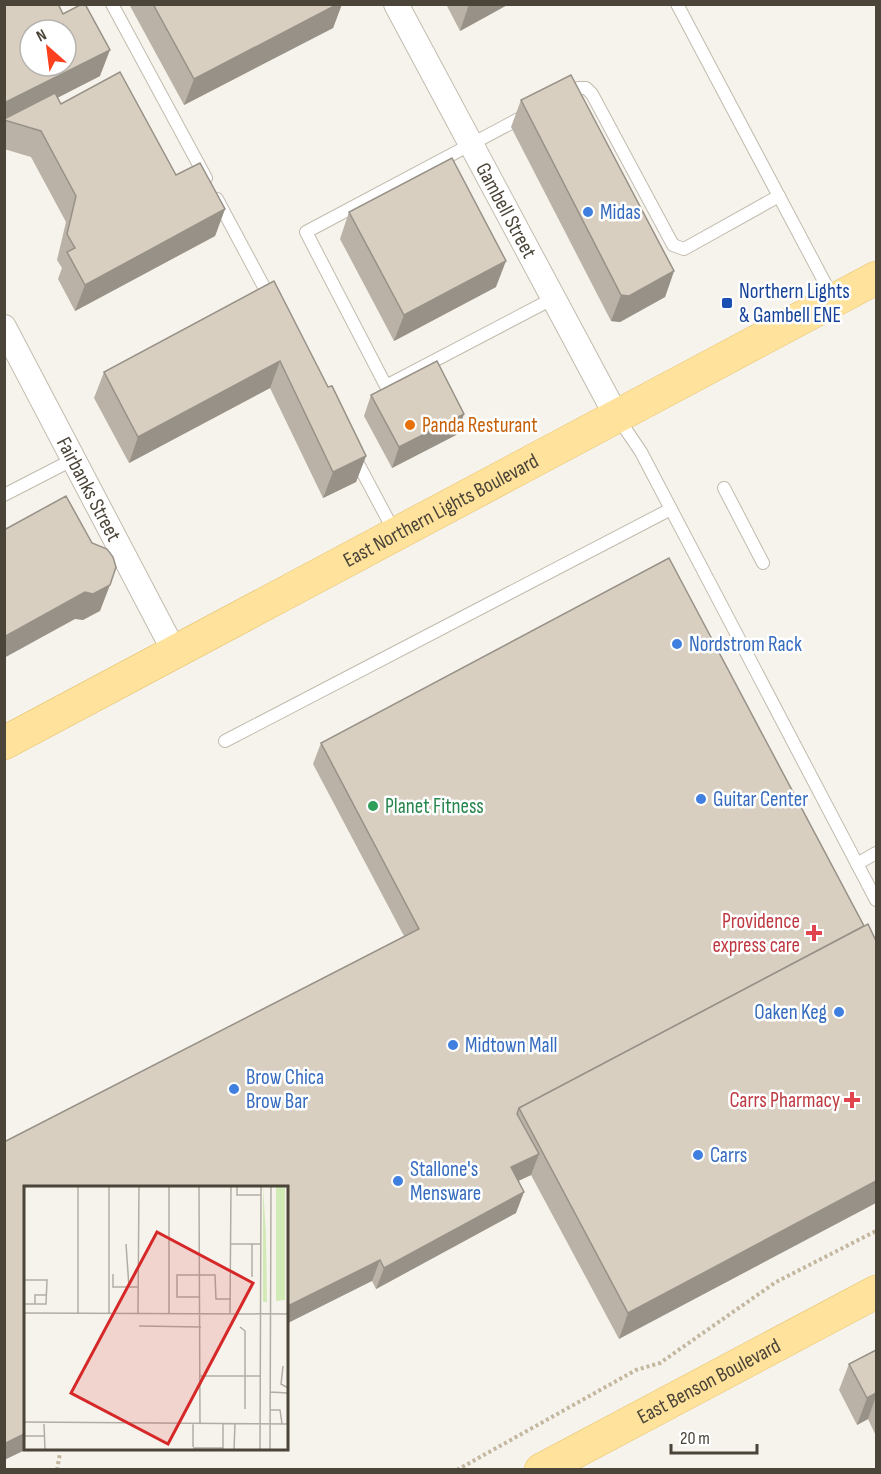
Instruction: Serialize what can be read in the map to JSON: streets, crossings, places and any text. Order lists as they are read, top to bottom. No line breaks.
{"streets":{"main road":["East Northern Lights Boulevard","East Benson Boulevard"],"street":["Gambell Street","Fairbanks Street"]},"crossings":[["Gambell Street","East Northern Lights Boulevard"],["Fairbanks Street","East Northern Lights Boulevard"]],"places":{"other":["Midas","Panda Resturant","Nordstrom Rack","Guitar Center","Planet Fitness","Oaken Keg","Midtown Mall","Brow Chica Brow Bar","Carrs","Stallone's Mensware"],"transit":["Northern Lights & Gambell ENE"],"health":["Providence express care","Carrs Pharmacy"]},"scale_bar":"20 m","north":"top left"}
